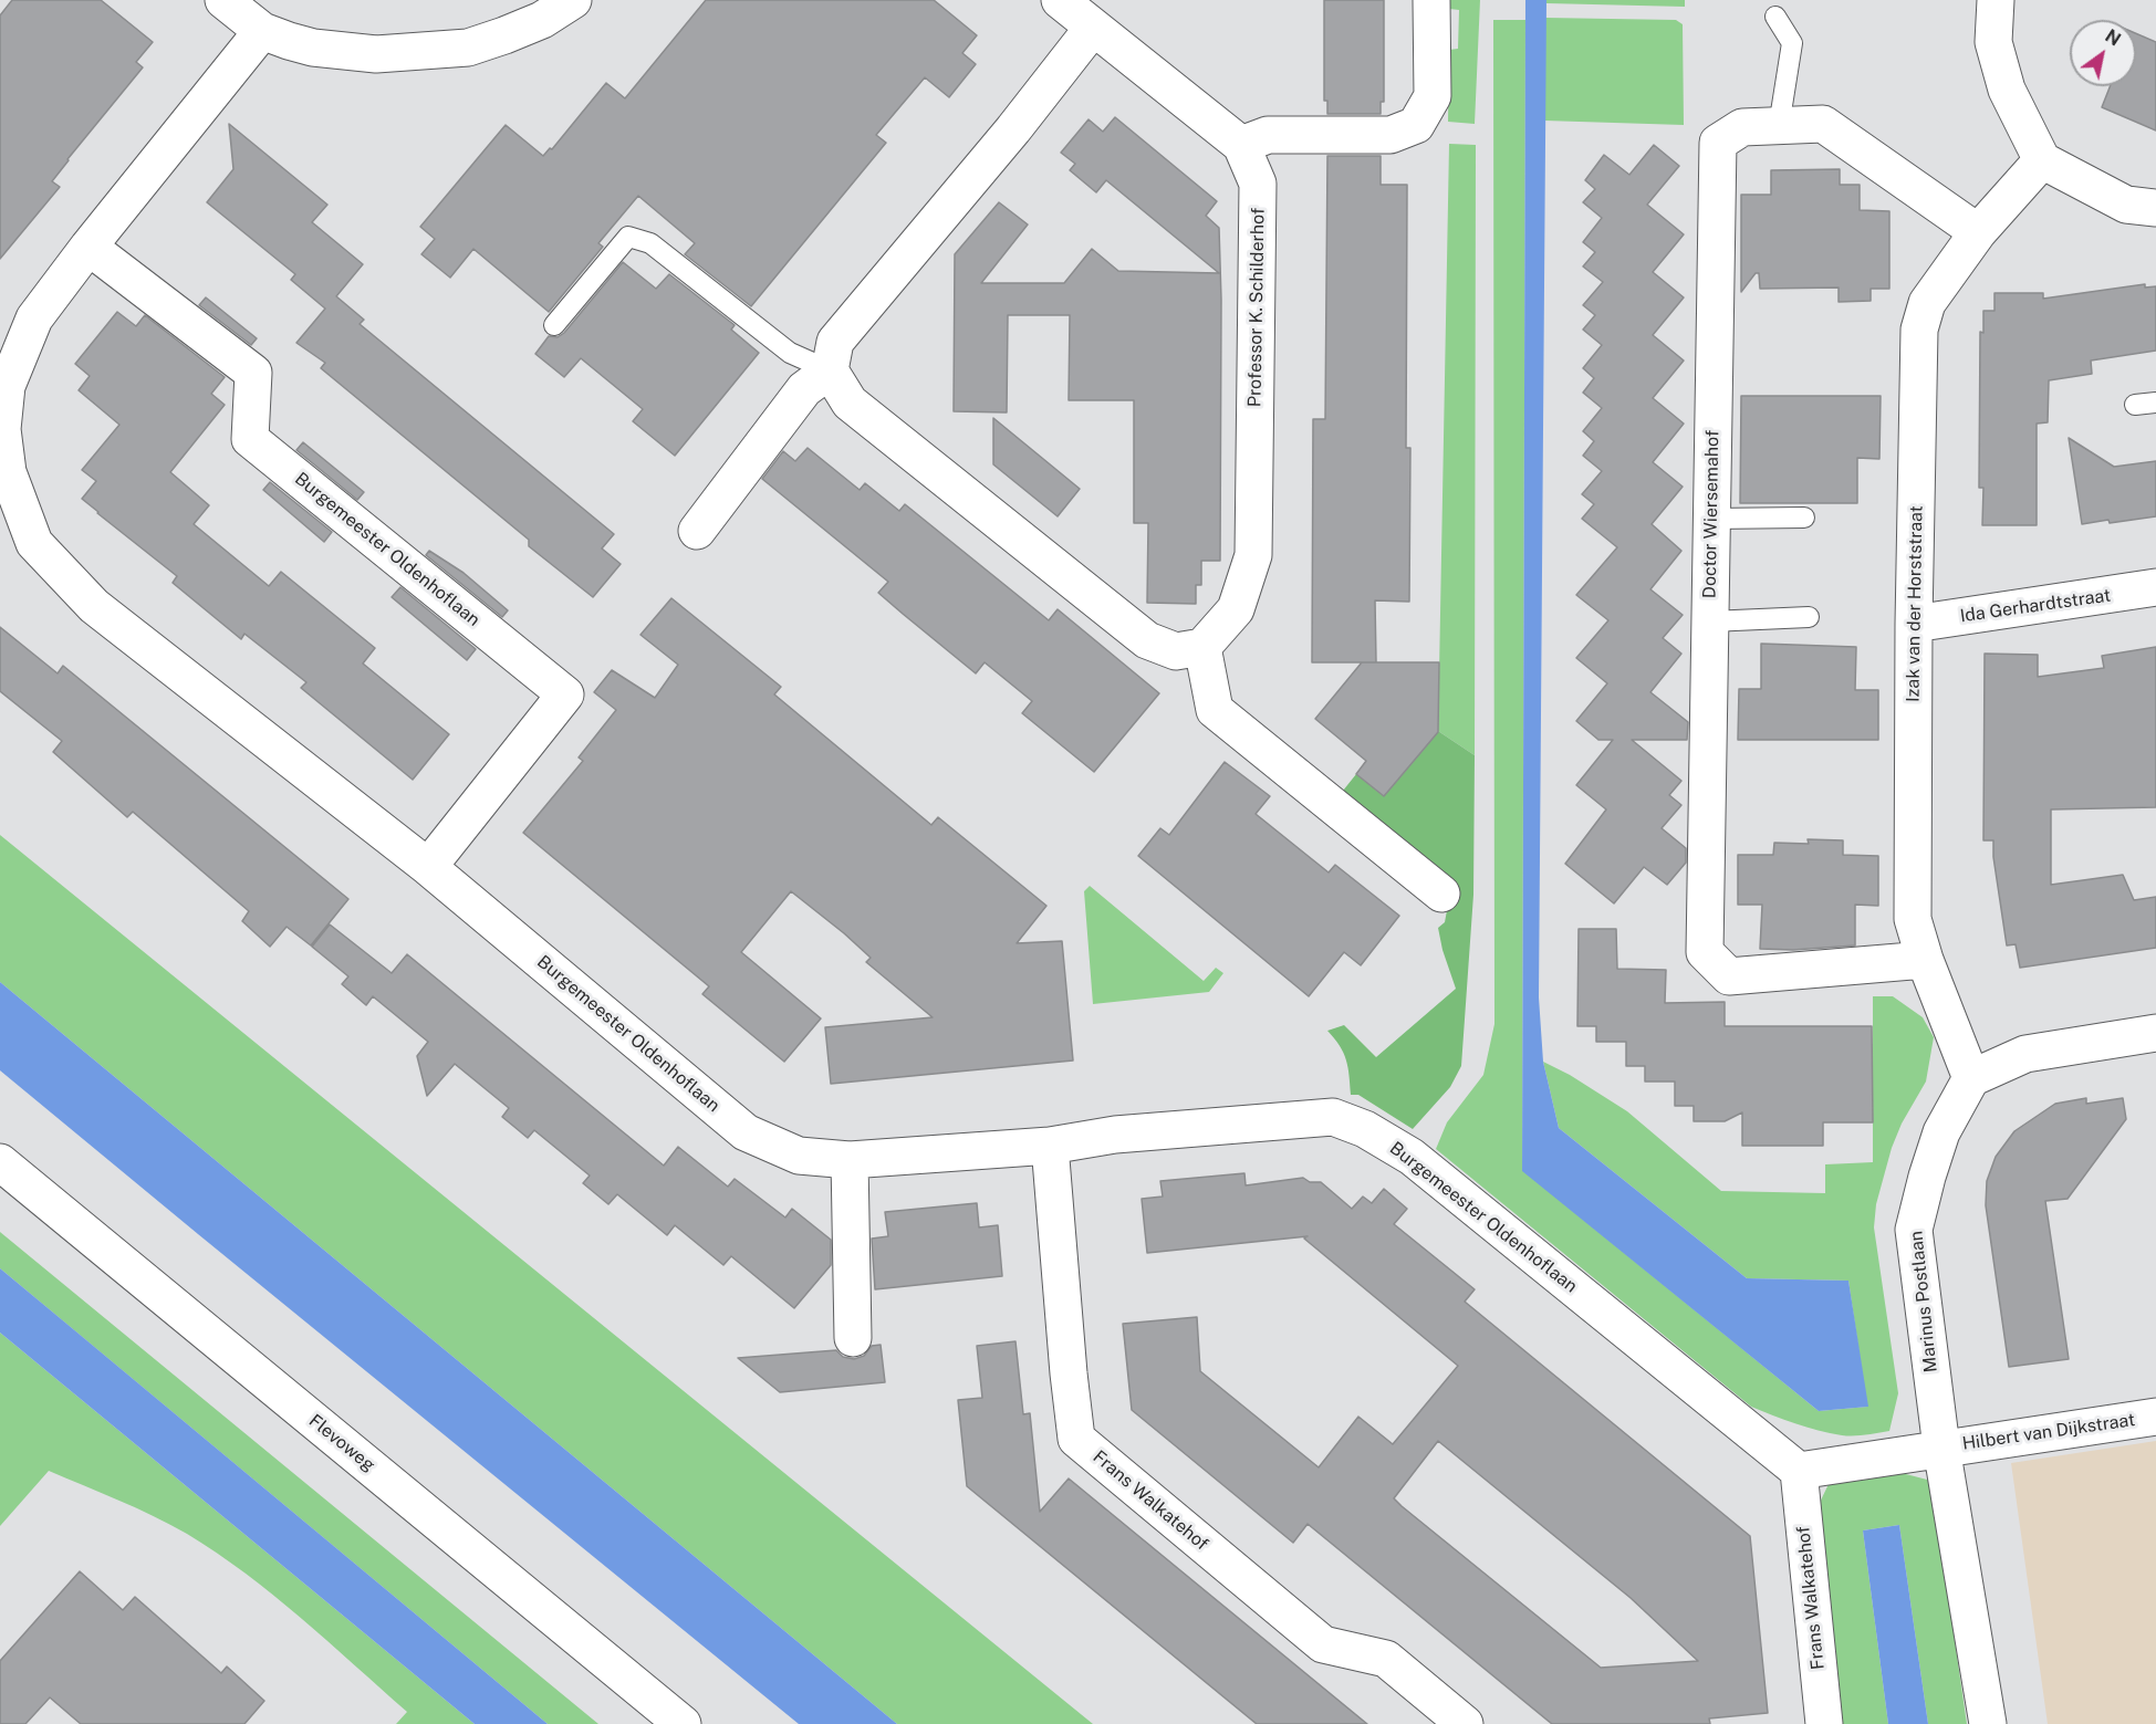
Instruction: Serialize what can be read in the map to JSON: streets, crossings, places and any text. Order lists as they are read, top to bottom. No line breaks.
{"streets":{"street":["Professor K. Schilderhof","Doctor Wiersemahof","Burgemeester Oldenhoflaan","Izak van der Horststraat","Ida Gerhardtstraat","Marinus Postlaan","Hilbert van Dijkstraat","Flevoweg","Frans Walkatehof"]},"crossings":[["Doctor Wiersemahof","Izak van der Horststraat"],["Burgemeester Oldenhoflaan","Frans Walkatehof"],["Izak van der Horststraat","Ida Gerhardtstraat"],["Izak van der Horststraat","Marinus Postlaan"],["Marinus Postlaan","Hilbert van Dijkstraat"]],"north":"top right"}
